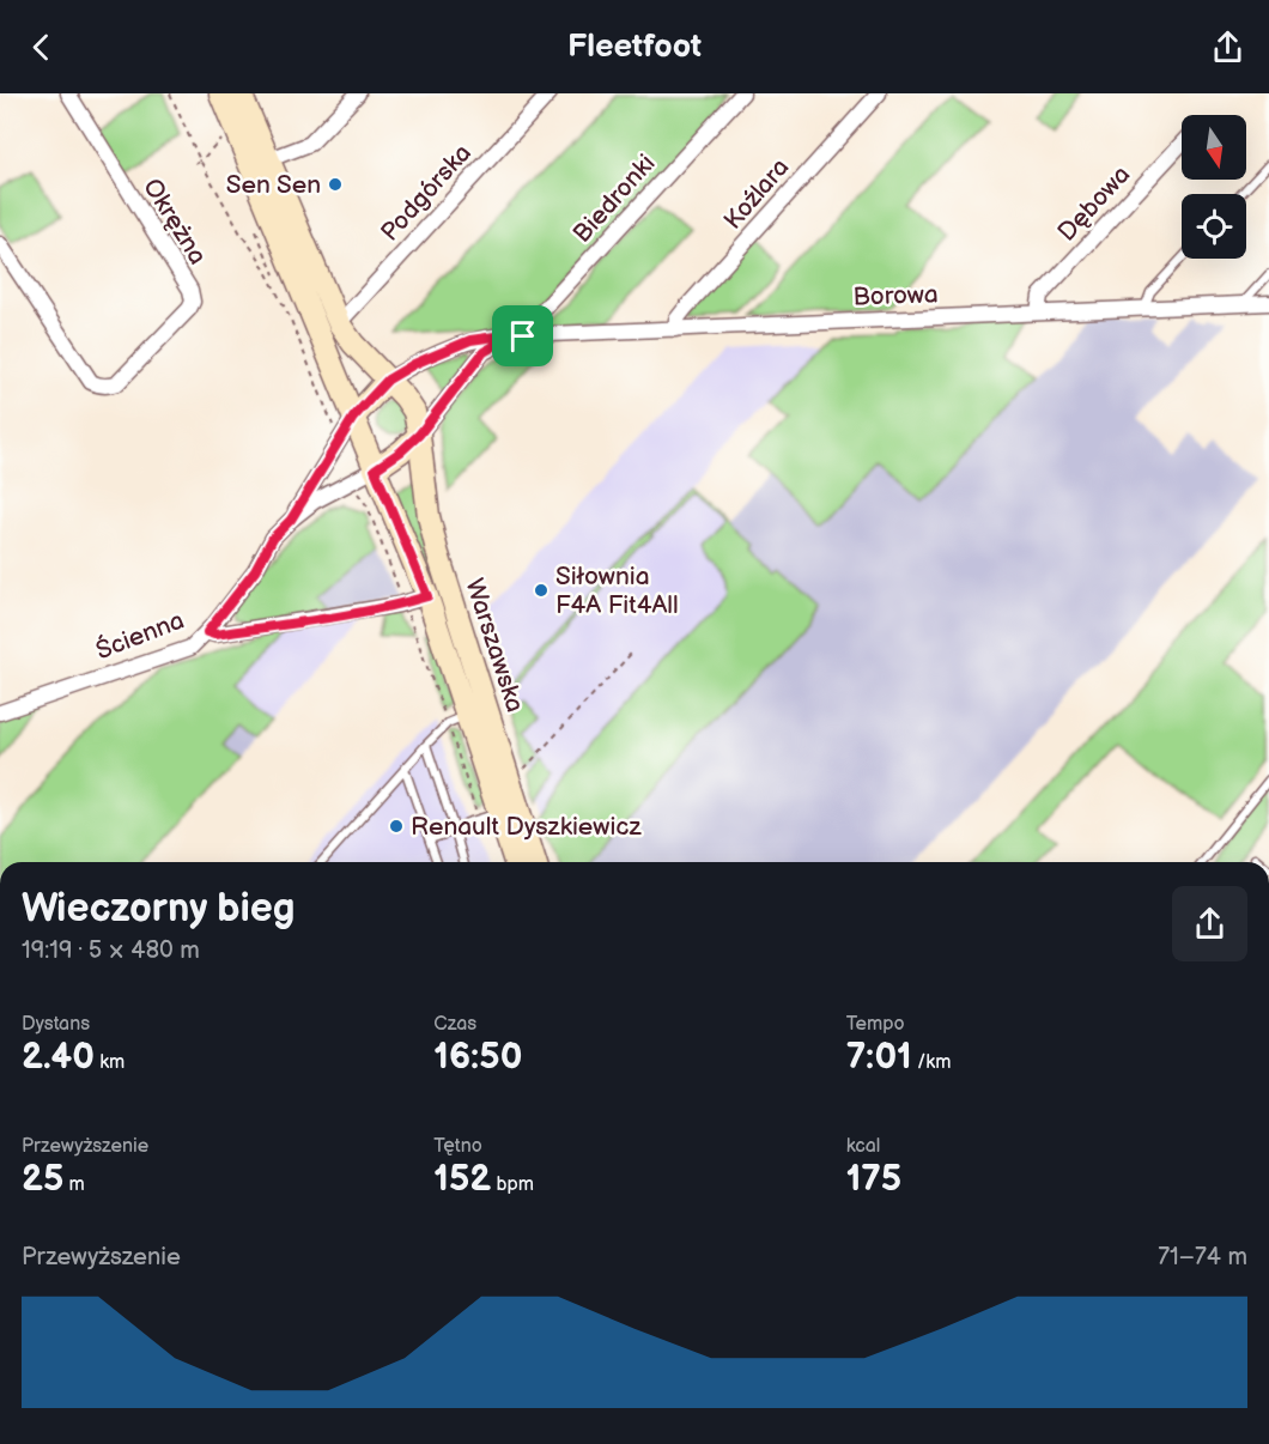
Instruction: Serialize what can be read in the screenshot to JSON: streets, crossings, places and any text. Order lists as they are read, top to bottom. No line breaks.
{"streets":{"main road":["Warszawska"],"street":["Podgórska","Koźlara","Biedronki","Dębowa","Okrężna","Borowa","Ścienna"]},"crossings":[["Koźlara","Borowa"],["Biedronki","Borowa"],["Dębowa","Borowa"],["Borowa","Warszawska"],["Ścienna","Warszawska"]],"places":["Sen Sen","Siłownia F4A Fit4All","Renault Dyszkiewicz"],"north":"bottom","page":{"header":"Fleetfoot","heading":["Wieczorny bieg","19:19 · 5 × 480 m"],"stats":[["Dystans","2.40 km"],["Czas","16:50"],["Tempo","7:01 /km"],["Przewyższenie","25 m"],["Tętno","152 bpm"],["kcal","175"]],"chart":["Przewyższenie","71–74 m"]}}
